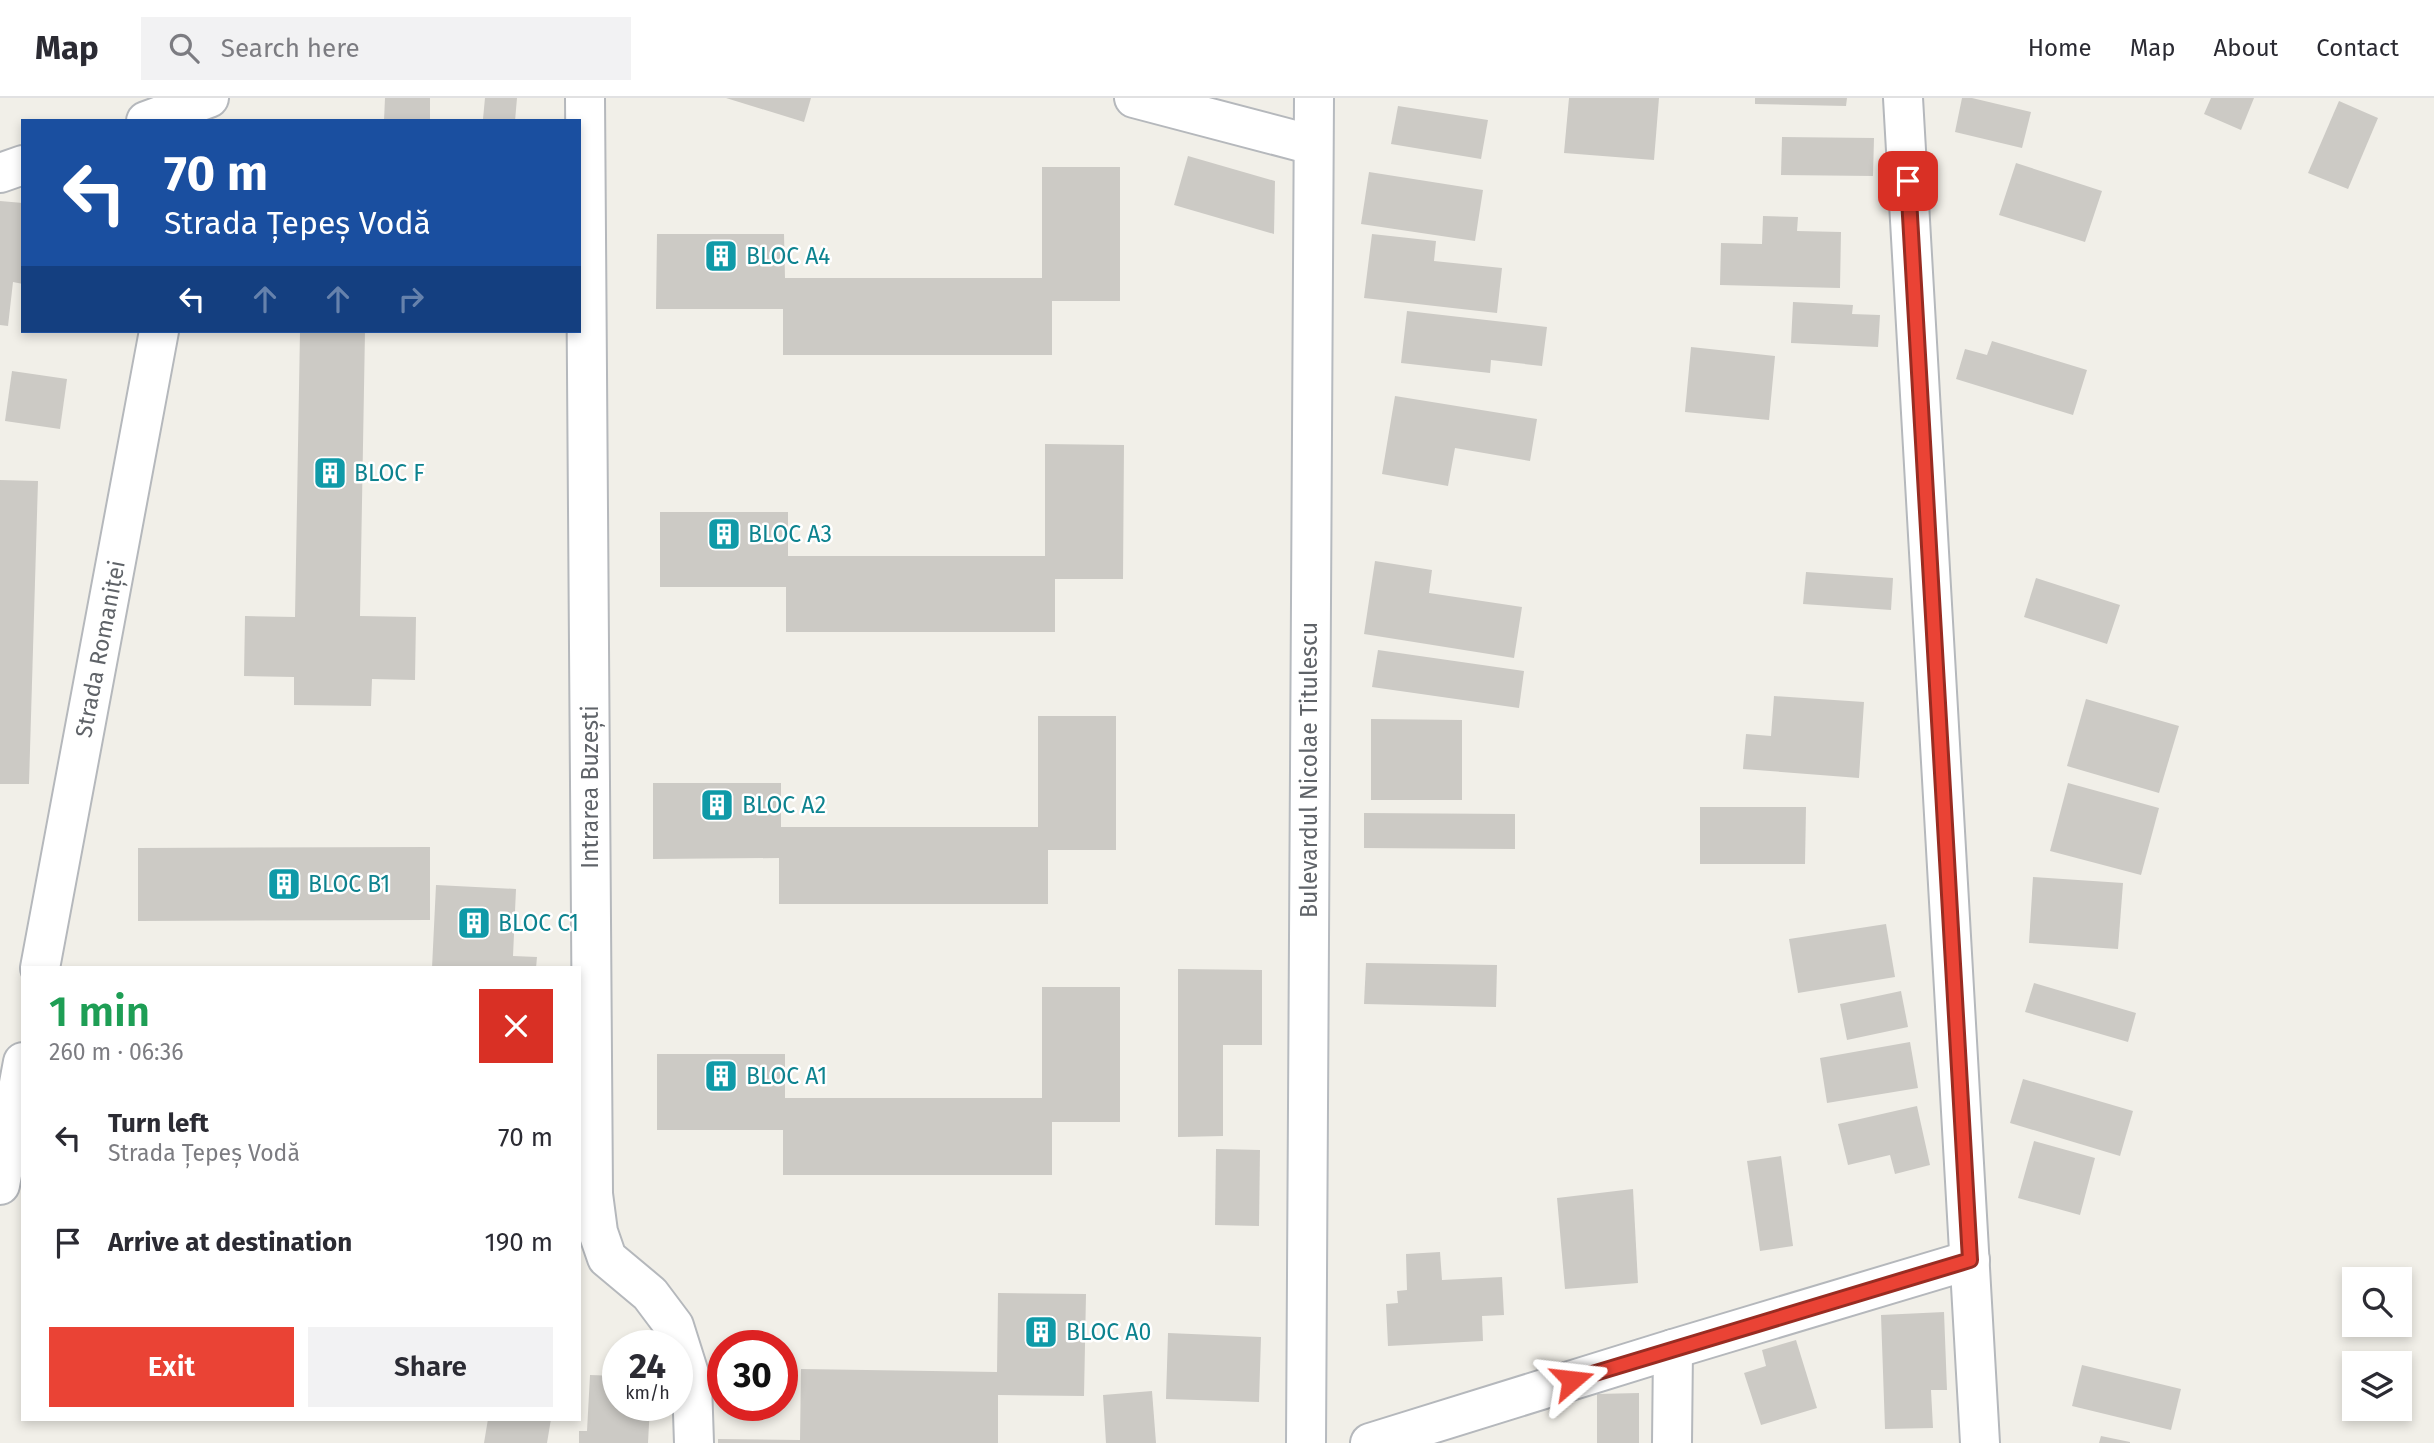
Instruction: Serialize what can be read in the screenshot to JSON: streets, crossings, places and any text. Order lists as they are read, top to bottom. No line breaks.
{"streets":{"street":["Strada Romaniței","Bulevardul Nicolae Titulescu","Intrarea Buzești"]},"places":{"building":["BLOC A4","BLOC F","BLOC A3","BLOC A2","BLOC B1","BLOC C1","BLOC A1","BLOC A0"]},"page":{"header":"Map","search":"Search here","nav":["Home","Map","About","Contact"],"turn":["70 m","Strada Țepeș Vodă"],"heading":["1 min","260 m · 06:36"],"list":[{"name":"Turn left","note":"Strada Țepeș Vodă","value":"70 m"},{"name":"Arrive at destination","value":"190 m"}],"buttons":["Exit","Share"],"speed":"24 km/h","limit":"30"}}
